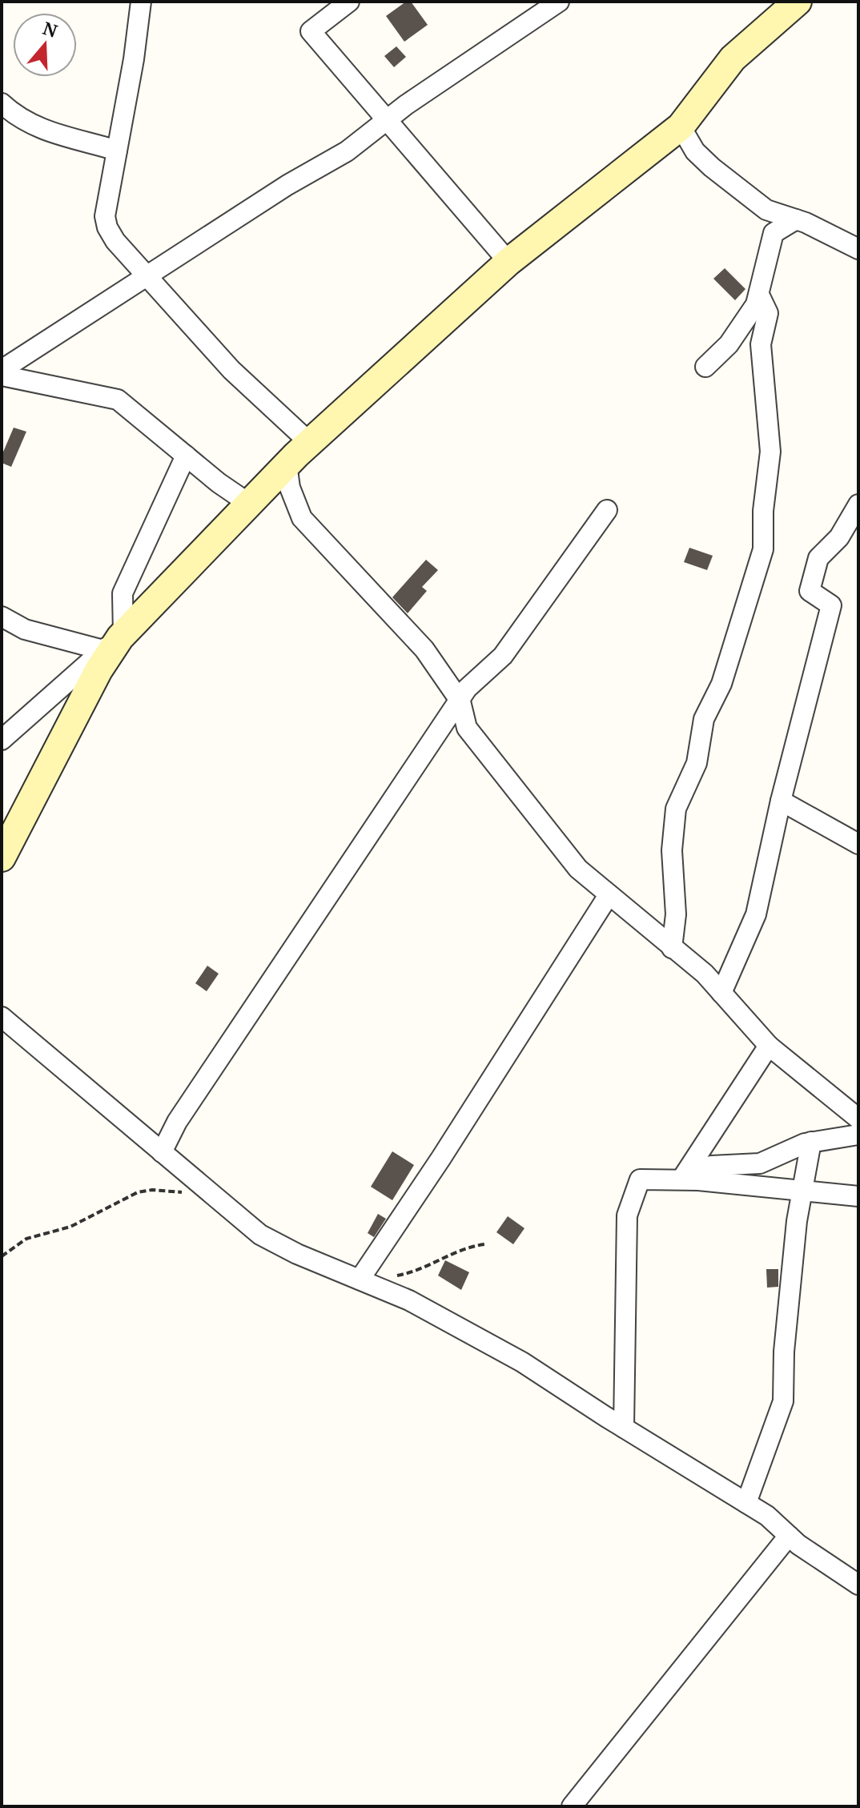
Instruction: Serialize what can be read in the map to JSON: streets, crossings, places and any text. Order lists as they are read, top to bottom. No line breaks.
{"north":"top"}
